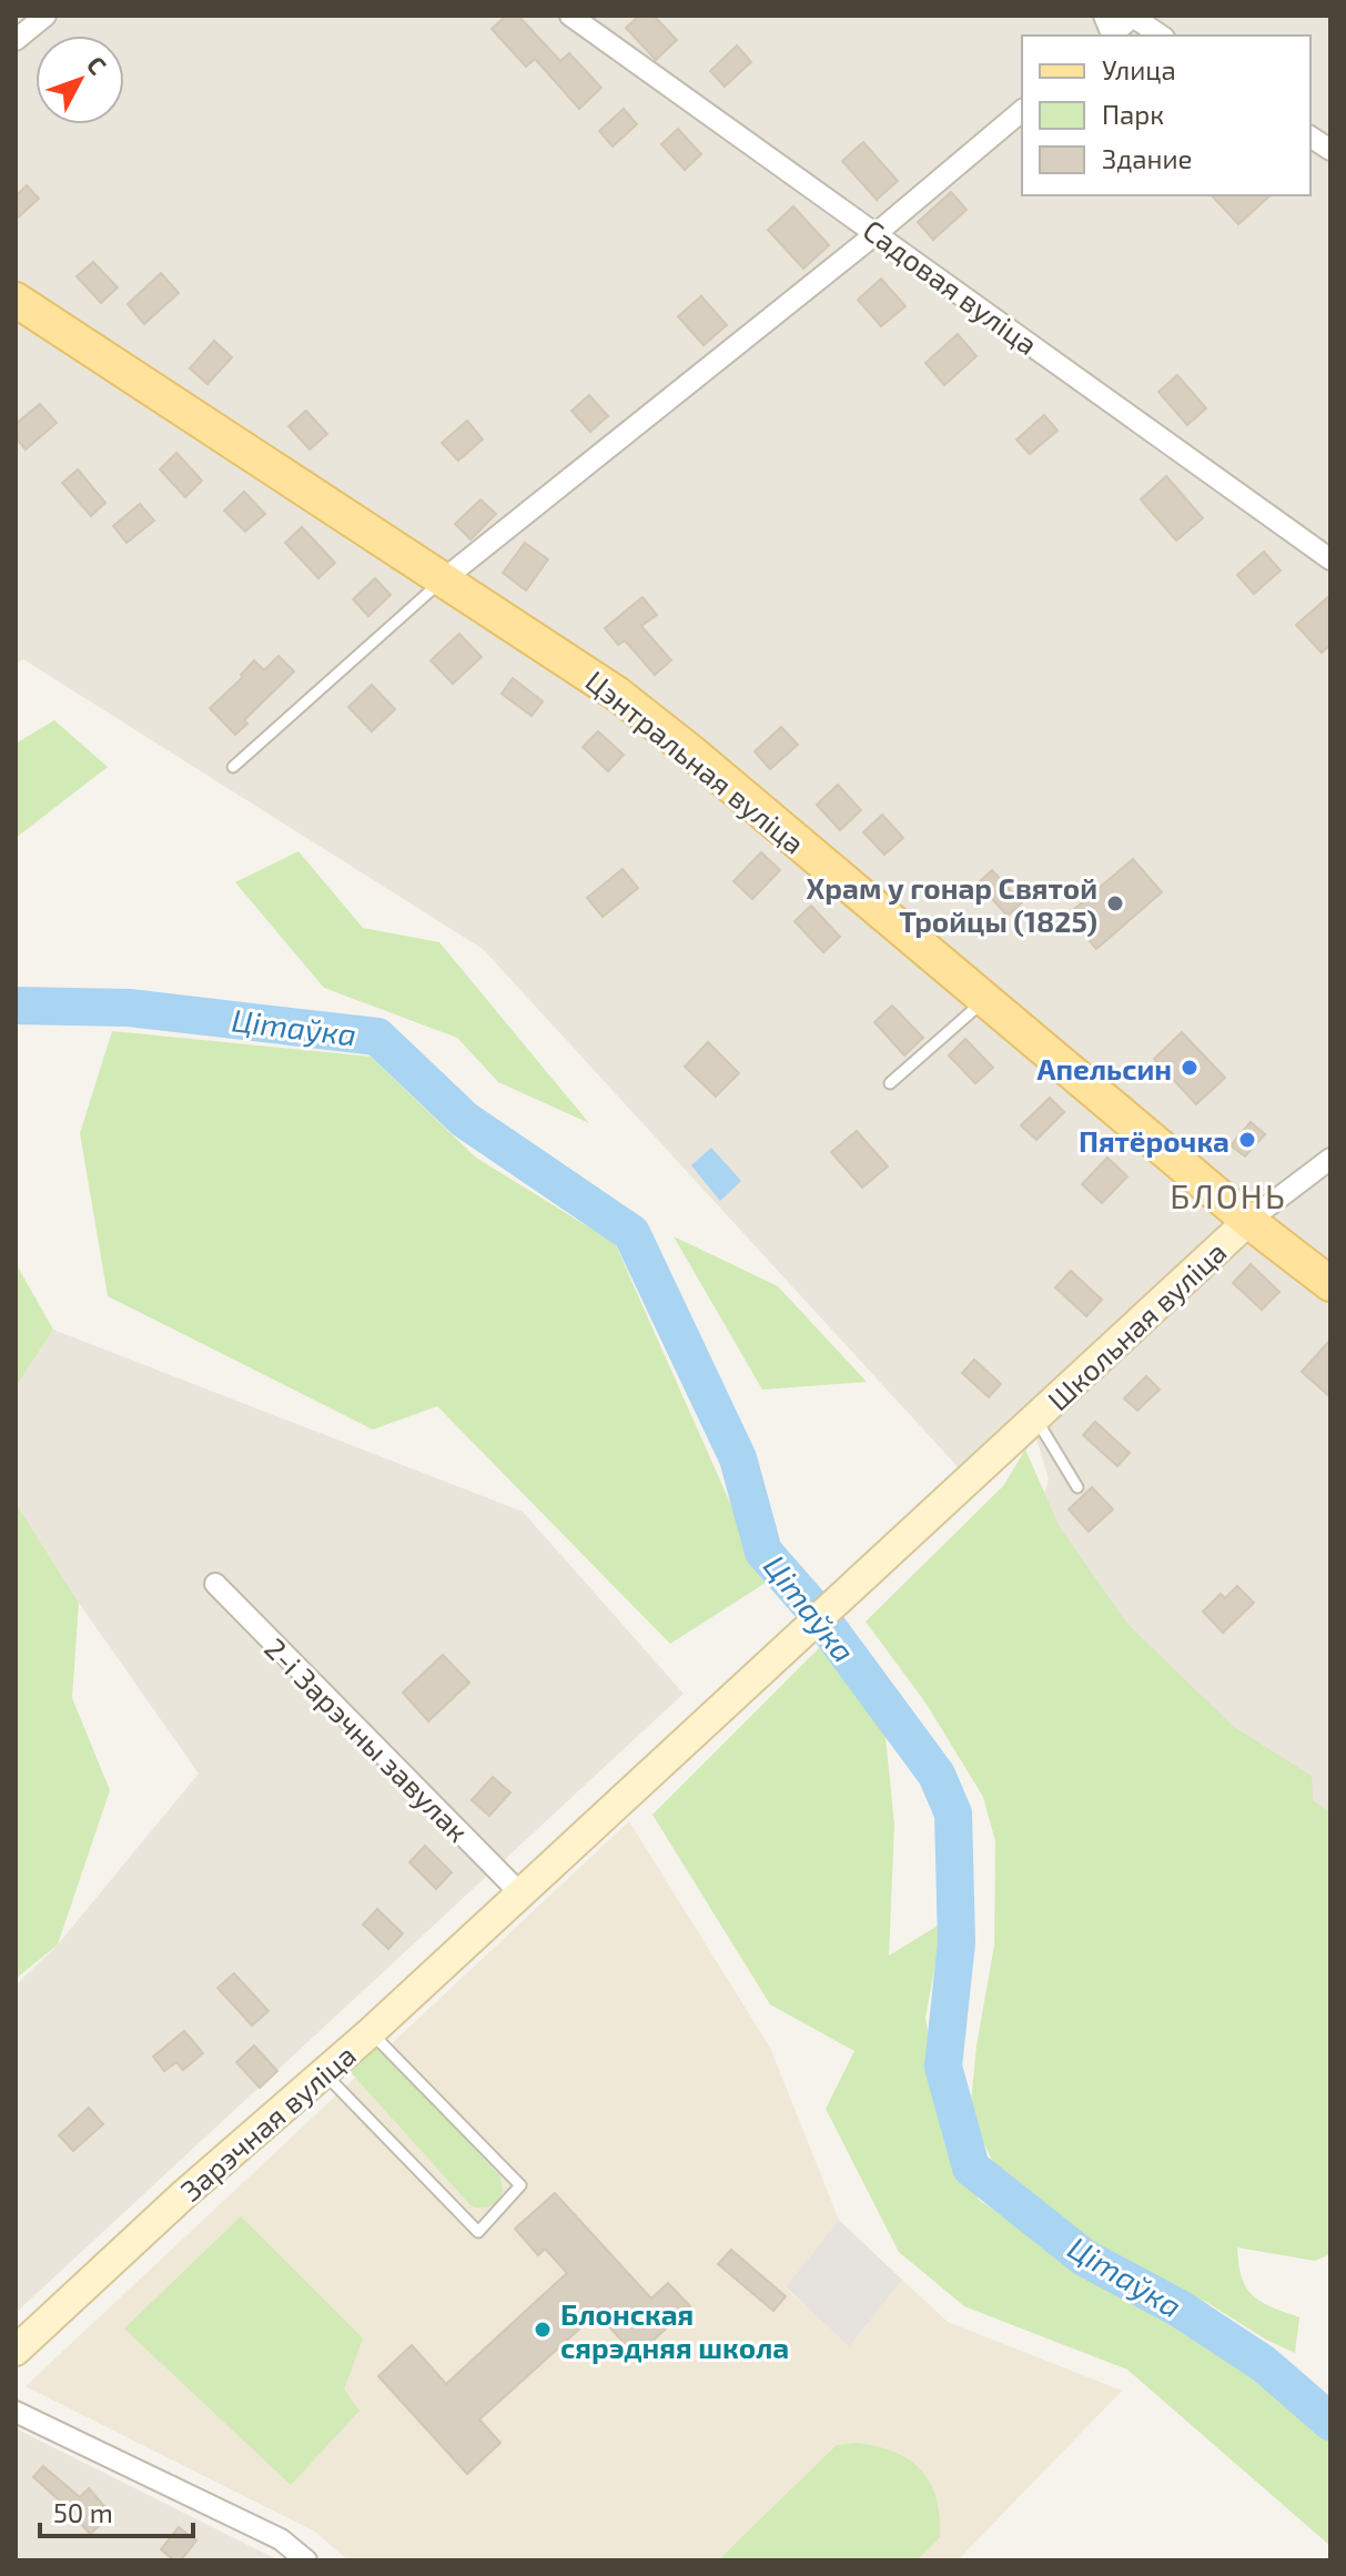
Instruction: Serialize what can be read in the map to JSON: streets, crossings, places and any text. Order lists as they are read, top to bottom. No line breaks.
{"streets":{"main road":["Цэнтральная вуліца","Школьная вуліца","Зарэчная вуліца"],"street":["Садовая вуліца","2-і Зарэчны завулак"]},"crossings":[["Цэнтральная вуліца","Школьная вуліца"],["Школьная вуліца","Зарэчная вуліца"],["2-і Зарэчны завулак","Зарэчная вуліца"]],"districts":["БЛОНЬ"],"water":["Цітаўка"],"places":["Храм у гонар Святой Тройцы (1825)","Апельсин","Пятёрочка","Блонская сярэдняя школа"],"legend":["Улица","Парк","Здание"],"scale_bar":"50 m","north":"top right"}
